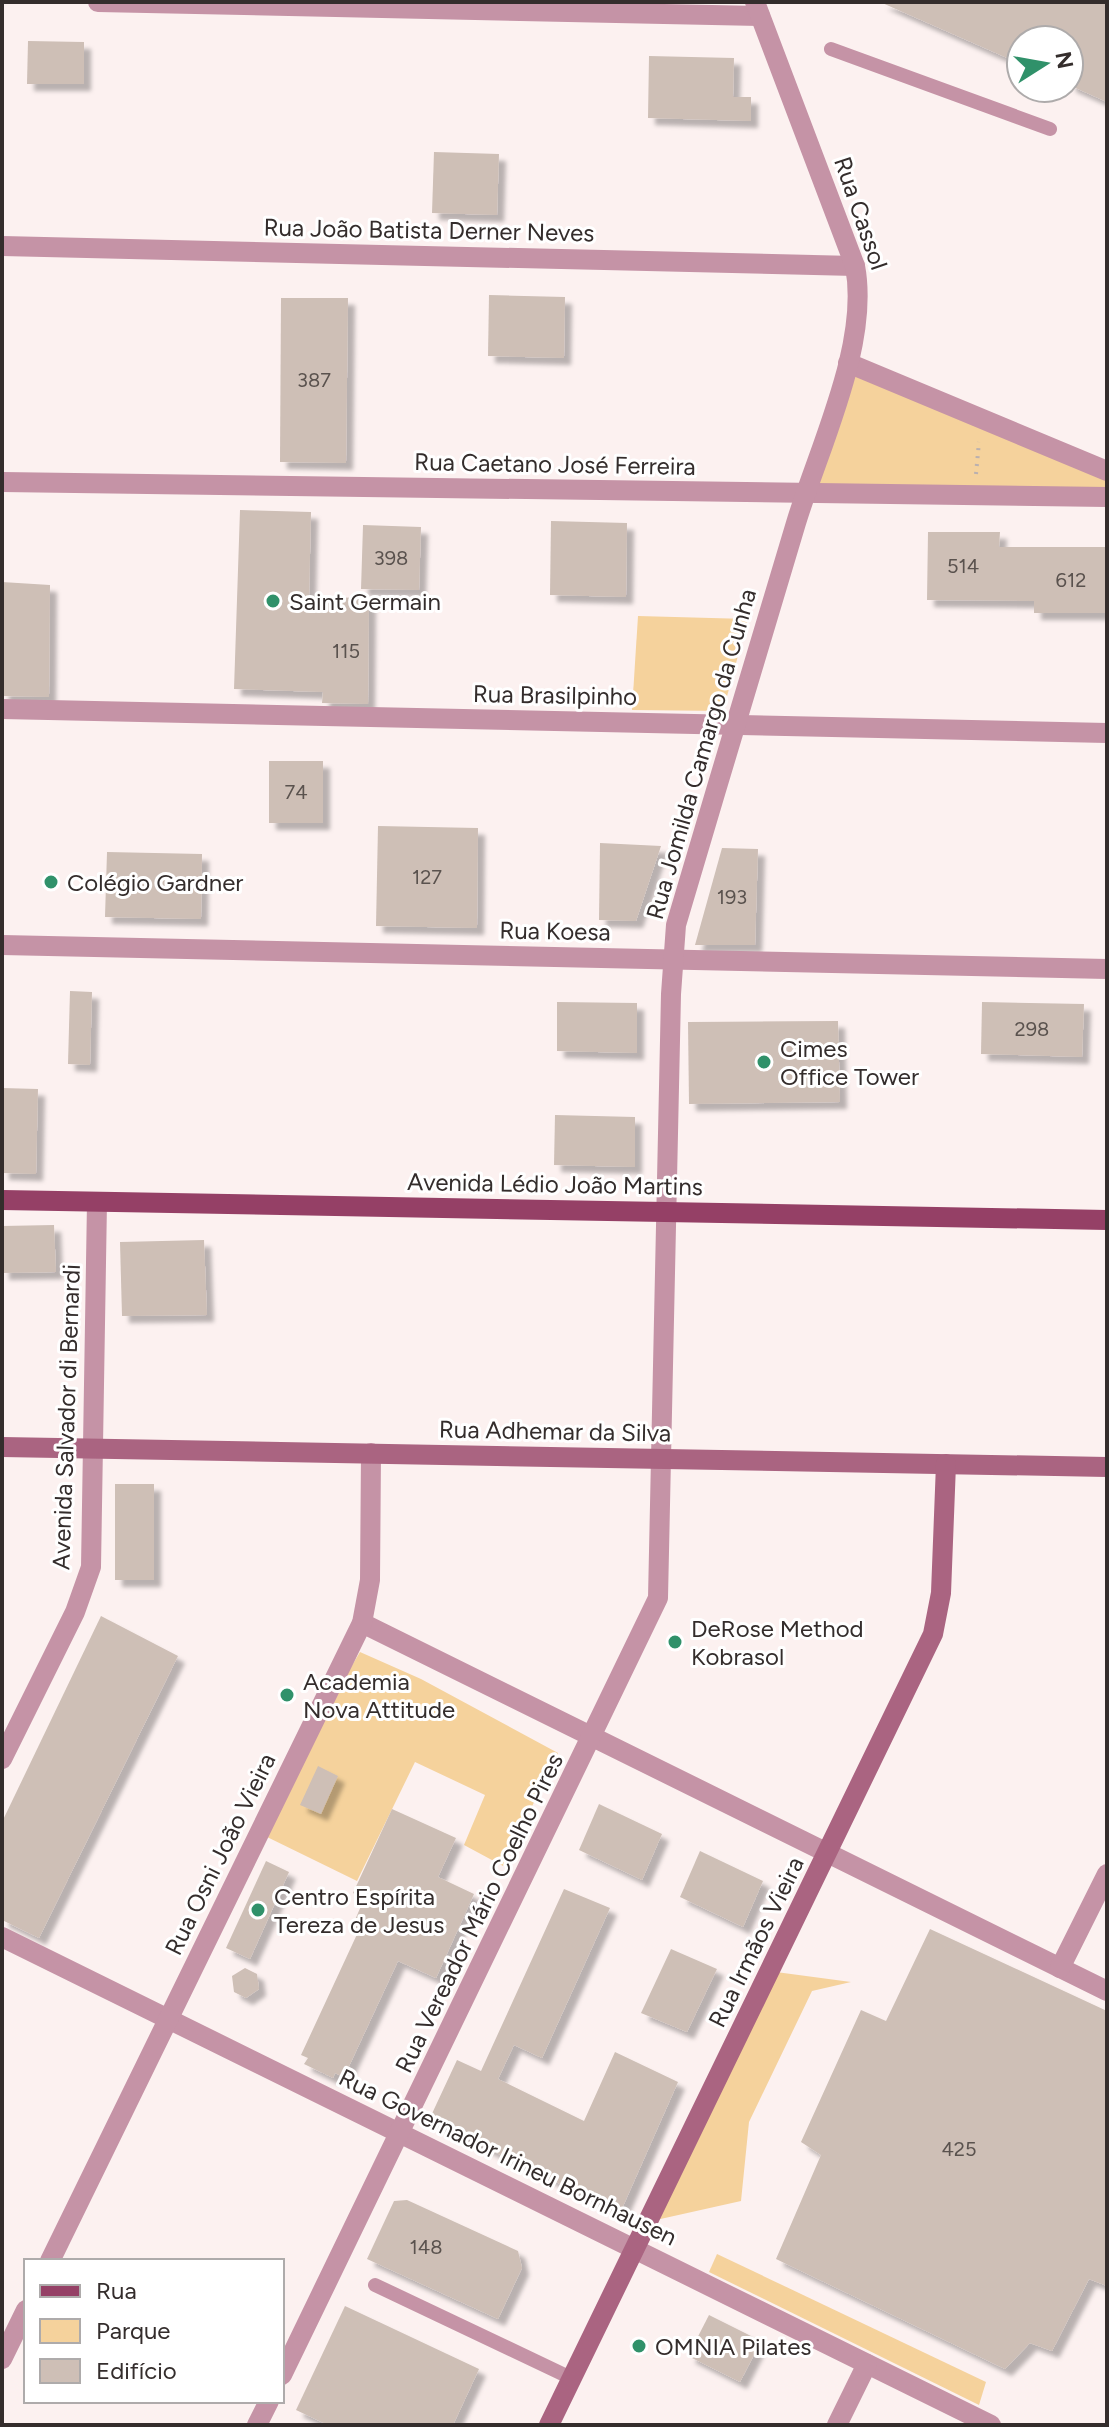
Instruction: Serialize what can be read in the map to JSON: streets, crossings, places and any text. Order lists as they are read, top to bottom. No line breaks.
{"streets":{"main road":["Avenida Lédio João Martins","Rua Adhemar da Silva","Rua Irmãos Vieira"],"street":["Rua Cassol","Rua João Batista Derner Neves","Rua Caetano José Ferreira","Rua Brasilpinho","Rua Jomilda Camargo da Cunha","Rua Koesa","Avenida Salvador di Bernardi","Rua Osni João Vieira","Rua Vereador Mário Coelho Pires","Rua Governador Irineu Bornhausen"]},"crossings":[["Rua Cassol","Rua João Batista Derner Neves"],["Rua Cassol","Rua Jomilda Camargo da Cunha"],["Rua Caetano José Ferreira","Rua Jomilda Camargo da Cunha"],["Rua Brasilpinho","Rua Jomilda Camargo da Cunha"],["Rua Jomilda Camargo da Cunha","Rua Koesa"],["Rua Jomilda Camargo da Cunha","Avenida Lédio João Martins"],["Rua Jomilda Camargo da Cunha","Rua Adhemar da Silva"],["Rua Jomilda Camargo da Cunha","Rua Vereador Mário Coelho Pires"],["Avenida Lédio João Martins","Avenida Salvador di Bernardi"],["Avenida Salvador di Bernardi","Rua Adhemar da Silva"],["Rua Adhemar da Silva","Rua Osni João Vieira"],["Rua Adhemar da Silva","Rua Vereador Mário Coelho Pires"],["Rua Adhemar da Silva","Rua Irmãos Vieira"],["Rua Osni João Vieira","Rua Governador Irineu Bornhausen"],["Rua Vereador Mário Coelho Pires","Rua Governador Irineu Bornhausen"],["Rua Irmãos Vieira","Rua Governador Irineu Bornhausen"]],"places":["Saint Germain","Colégio Gardner","Cimes Office Tower","DeRose Method Kobrasol","Academia Nova Attitude","Centro Espírita Tereza de Jesus","OMNIA Pilates"],"house_numbers":["387","398","514","612","115","74","127","193","298","425","148"],"legend":["Rua","Parque","Edifício"],"north":"right"}
